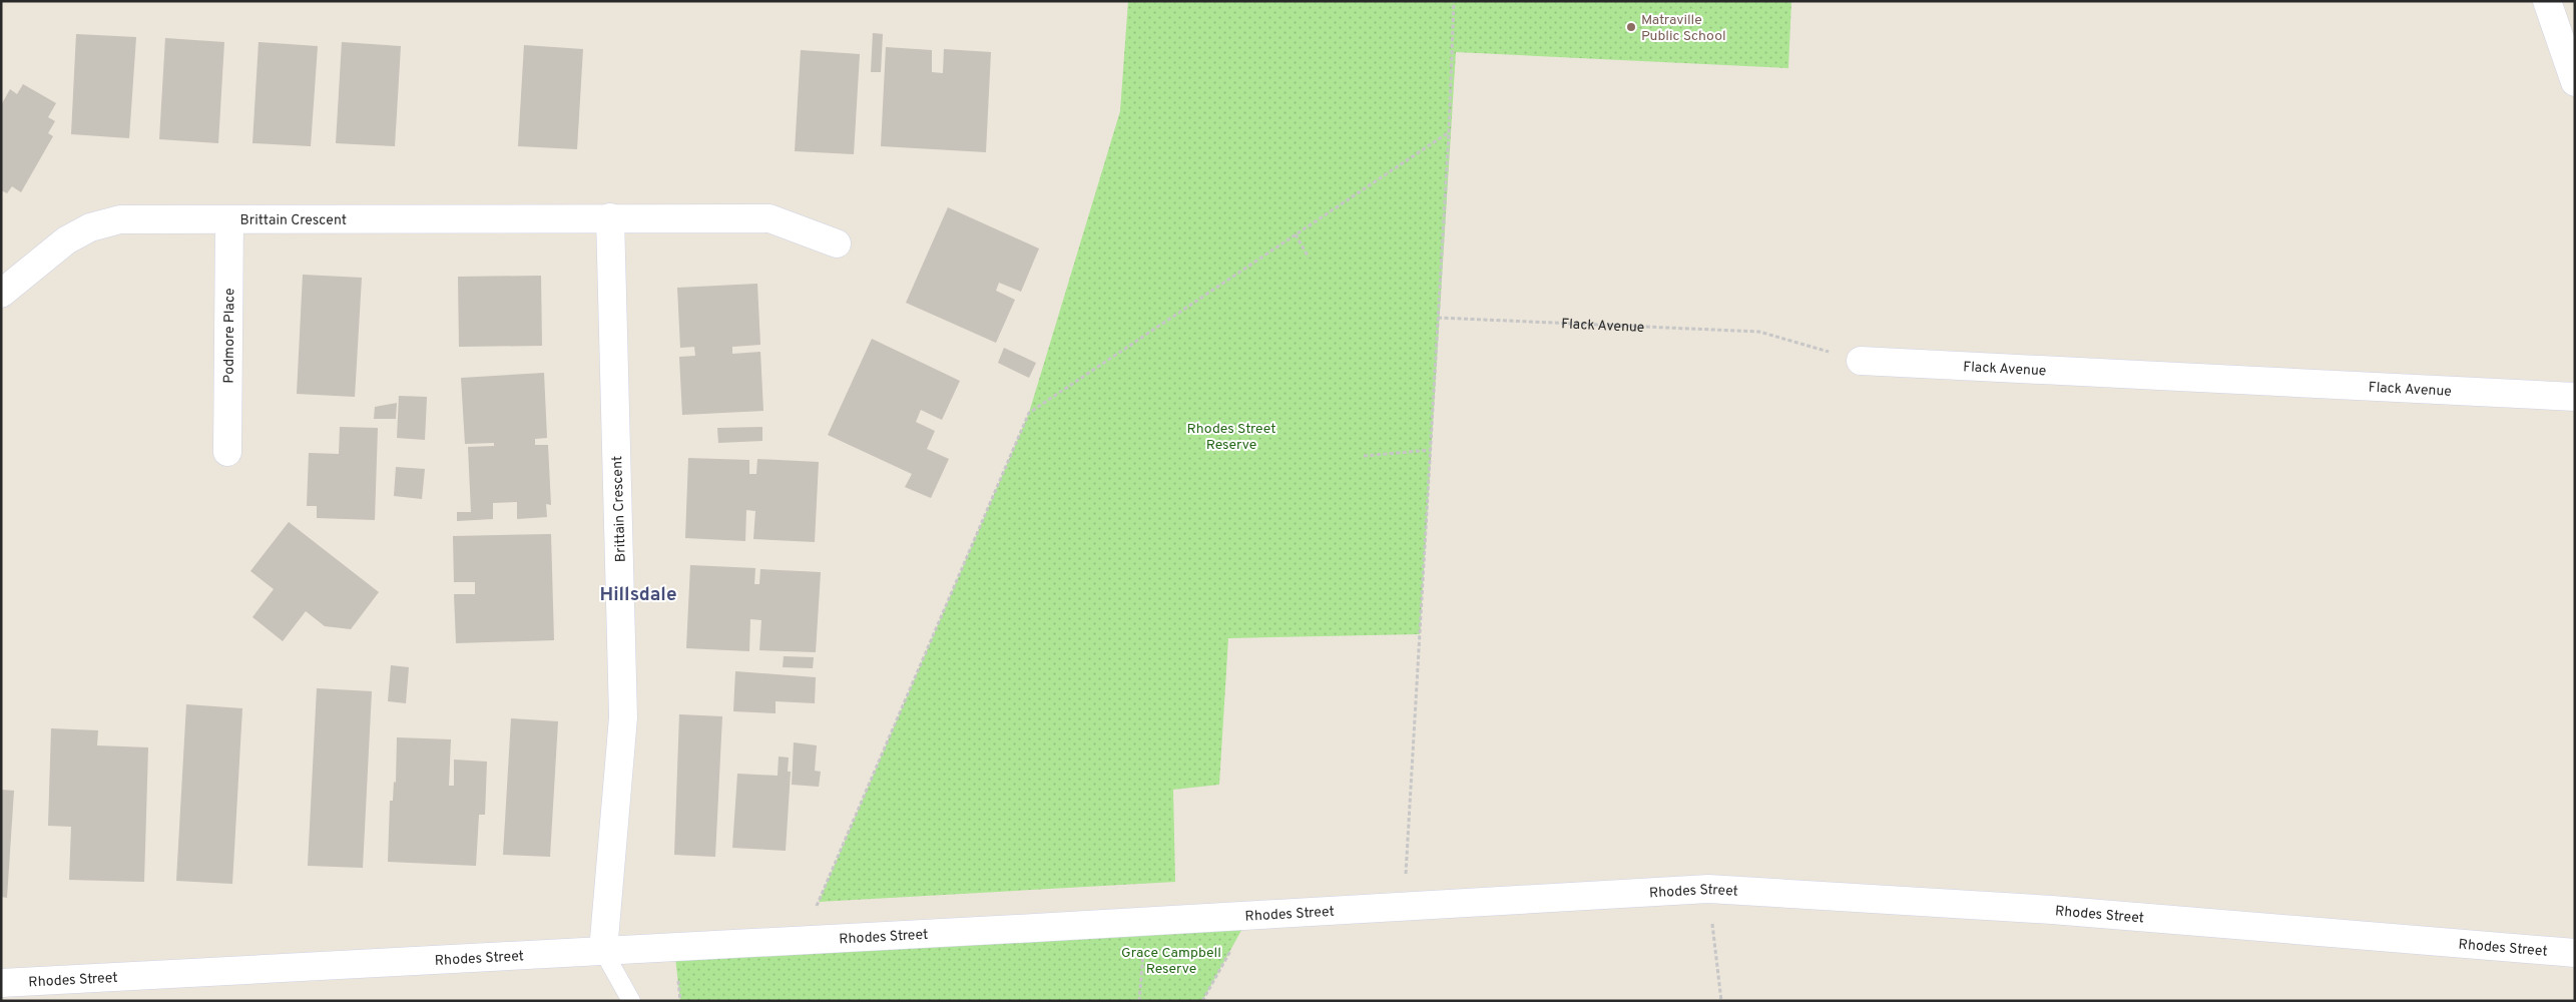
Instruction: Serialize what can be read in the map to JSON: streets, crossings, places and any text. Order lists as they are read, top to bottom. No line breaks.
{"streets":{"street":["Brittain Crescent","Flack Avenue","Podmore Place","Rhodes Street"]},"crossings":[["Brittain Crescent","Podmore Place"],["Brittain Crescent","Rhodes Street"]],"districts":["Hillsdale"],"parks":["Rhodes Street Reserve","Grace Campbell Reserve"],"places":["Matraville Public School"]}
